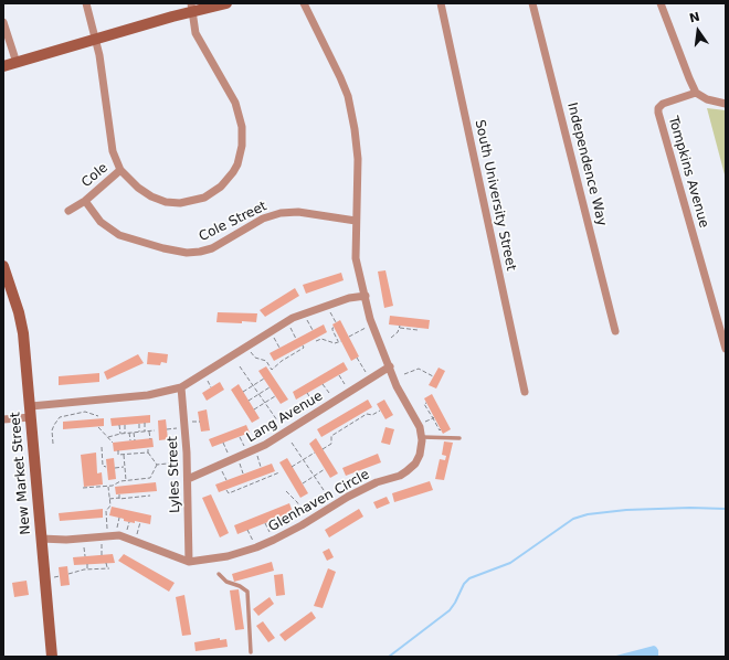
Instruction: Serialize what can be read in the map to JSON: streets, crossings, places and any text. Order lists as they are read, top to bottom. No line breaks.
{"streets":{"street":["Independence Way","Tompkins Avenue","Cole","South University Street","Cole Street","Lang Avenue","New Market Street","Lyles Street","Glenhaven Circle"]},"crossings":[["Cole","Cole Street"],["Lang Avenue","Lyles Street"],["New Market Street","Glenhaven Circle"],["Lyles Street","Glenhaven Circle"]],"north":"top"}
